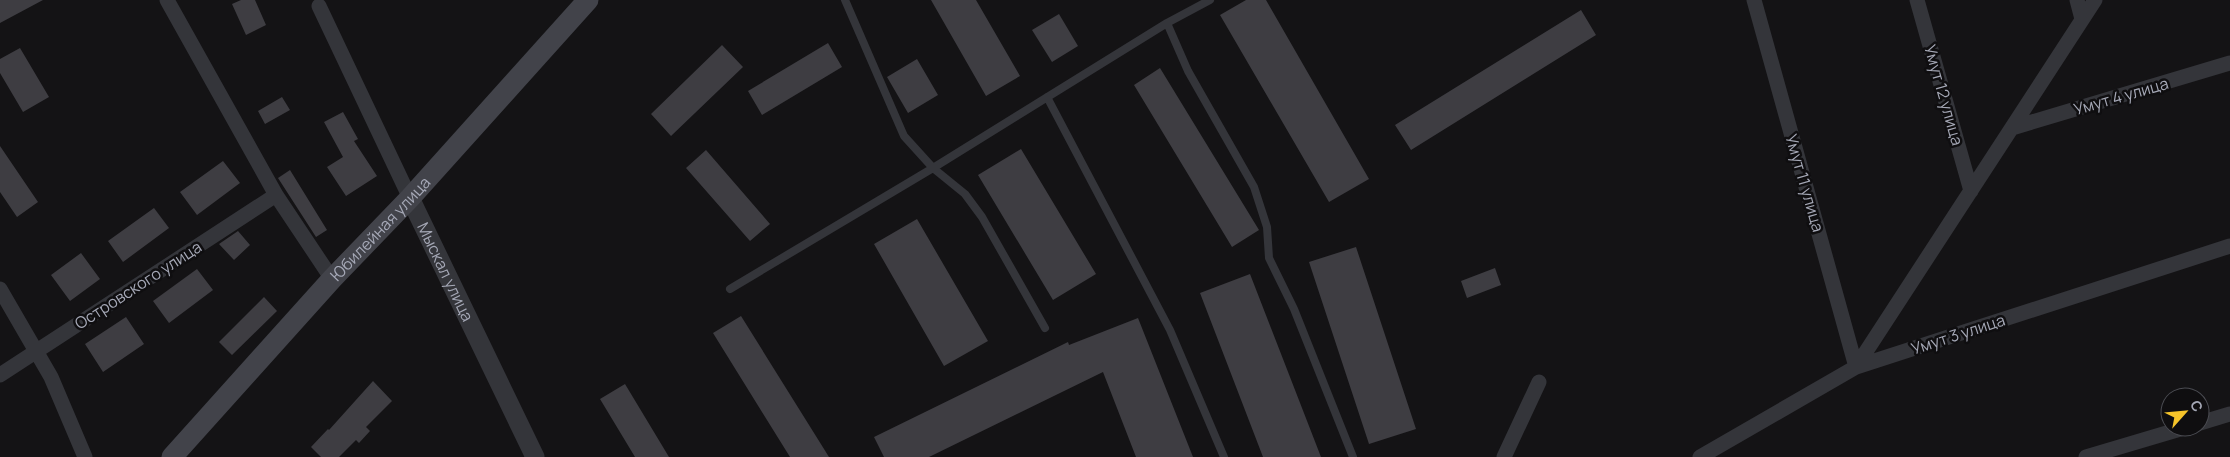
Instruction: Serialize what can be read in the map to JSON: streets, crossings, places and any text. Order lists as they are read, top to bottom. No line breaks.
{"streets":{"main road":["Юбилейная улица"],"street":["Умут 12 улица","Умут 4 улица","Умут 11 улица","Мыскал улица","Островского улица","Умут 3 улица"]},"crossings":[["Умут 11 улица","Умут 3 улица"],["Юбилейная улица","Мыскал улица"]],"north":"top right"}
